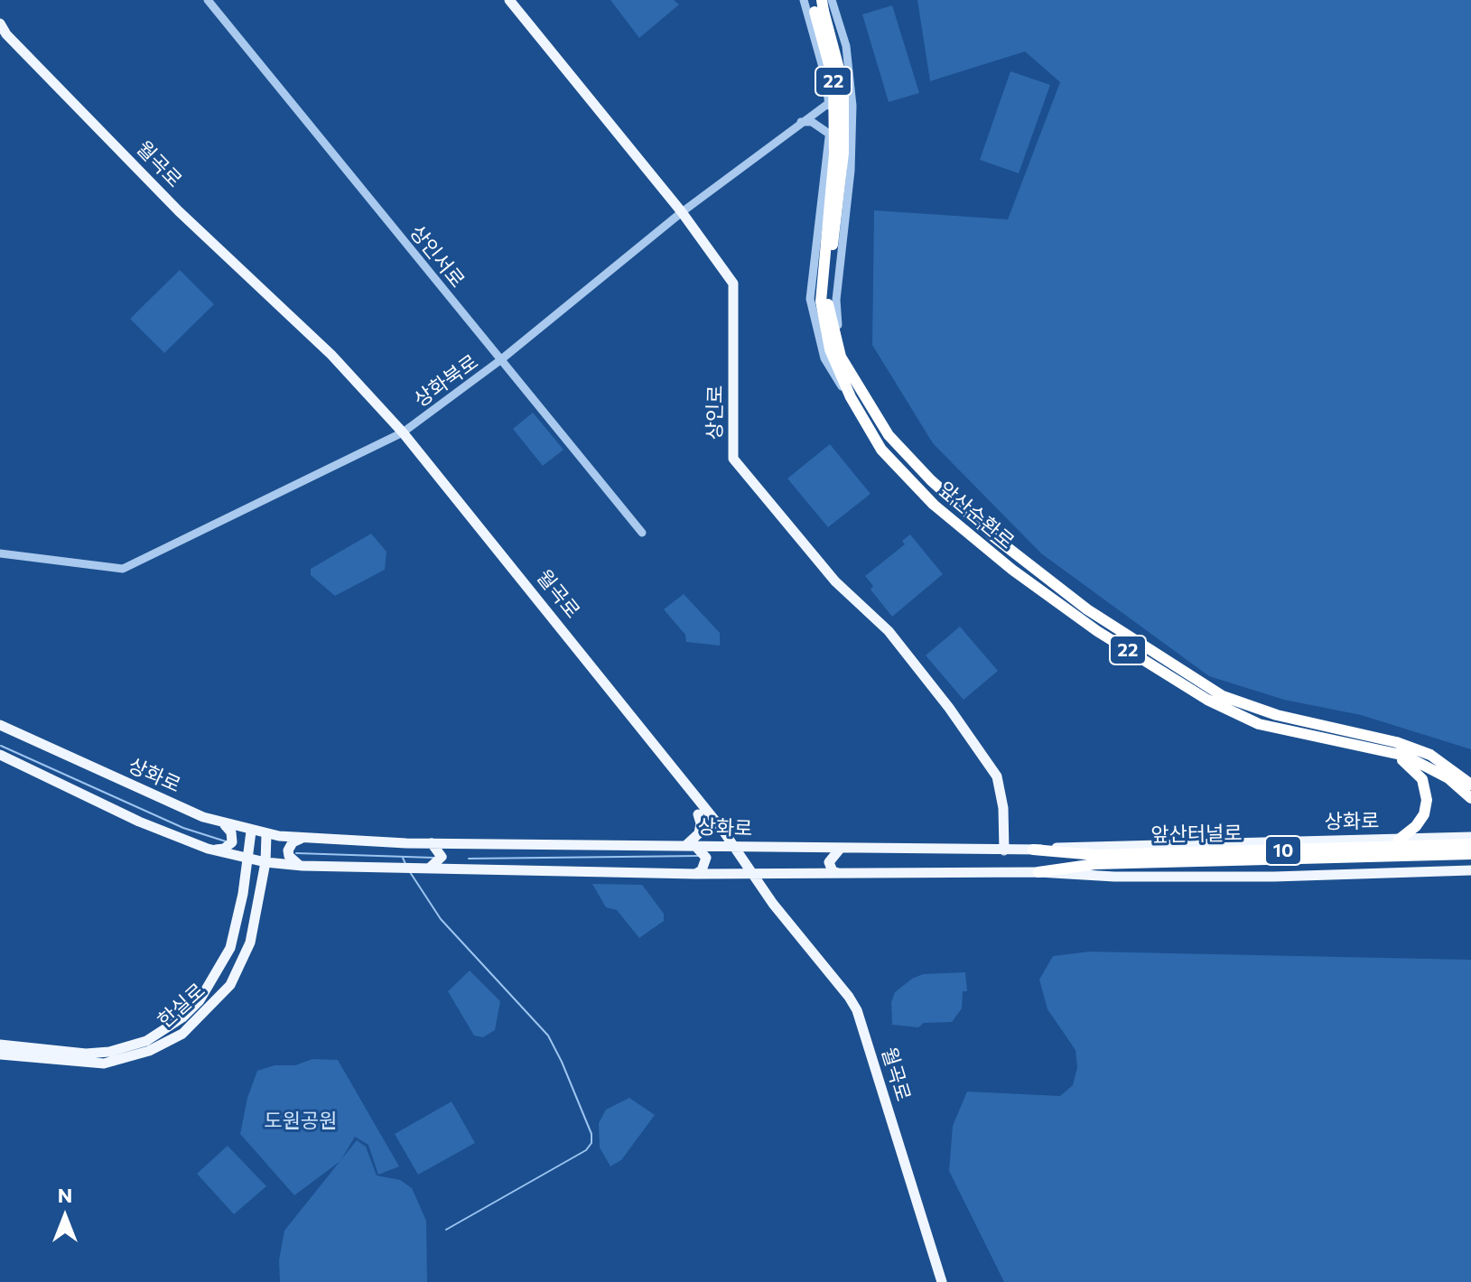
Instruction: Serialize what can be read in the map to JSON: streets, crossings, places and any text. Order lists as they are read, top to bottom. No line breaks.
{"streets":{"highway":["22","앞산순환로","앞산터널로","10"],"main road":["월곡로","상인로","상화로","한실로"],"street":["상인서로","상화북로"]},"crossings":[["월곡로","상화북로"],["월곡로","상화로"],["월곡로","10"],["상인서로","상화북로"],["상화북로","상인로"],["상인로","상화로"],["상화로","한실로"],["10","한실로"]],"parks":["도원공원"],"north":"top"}
